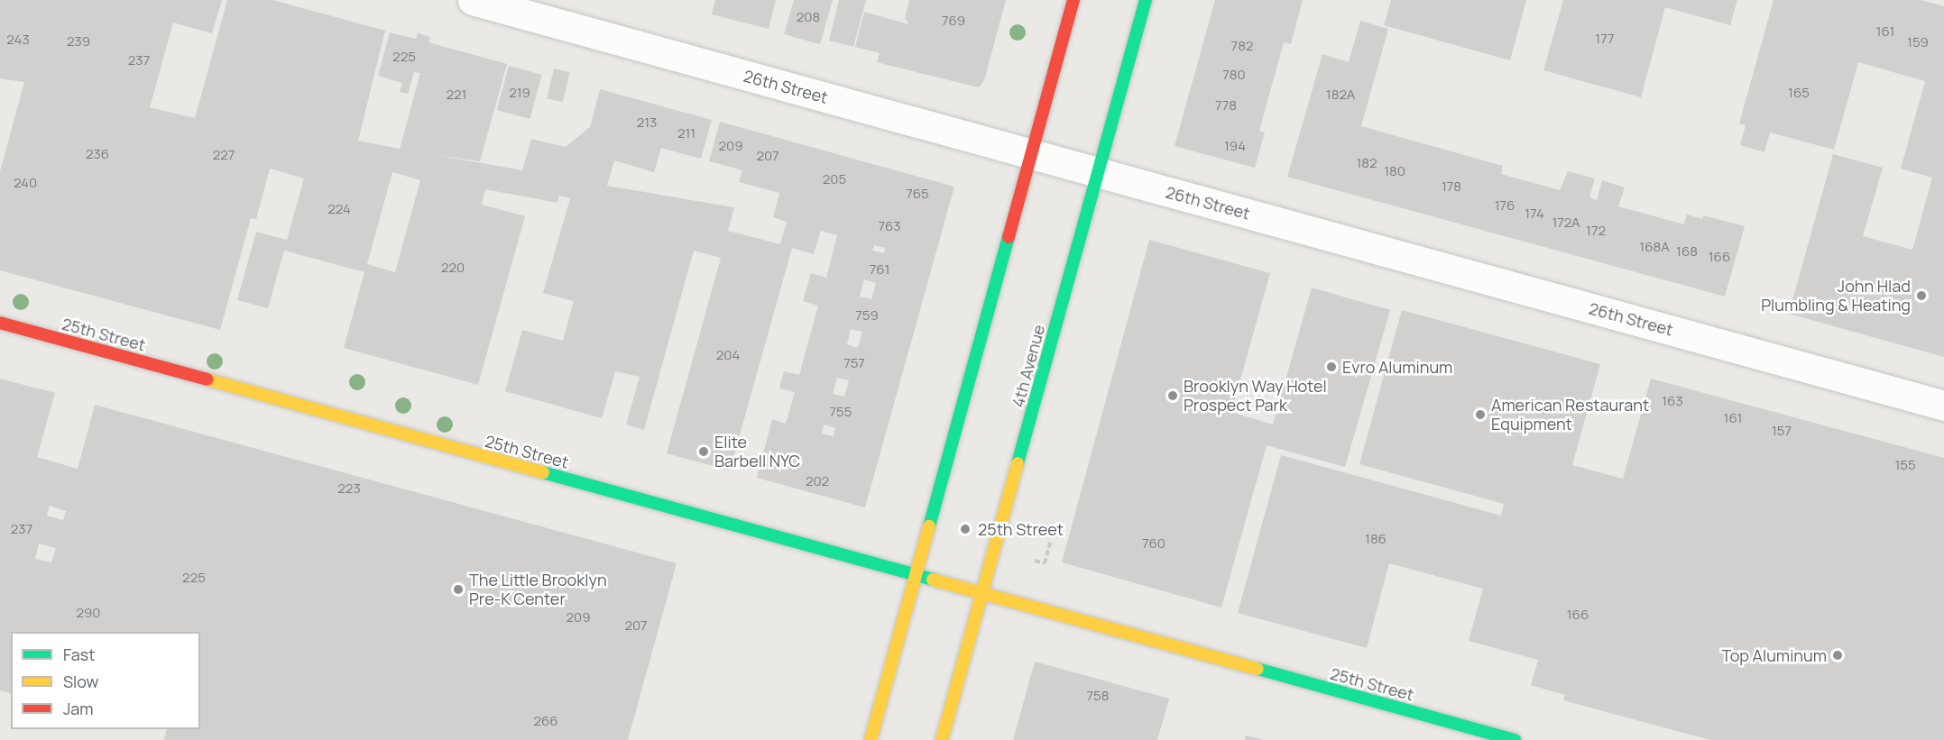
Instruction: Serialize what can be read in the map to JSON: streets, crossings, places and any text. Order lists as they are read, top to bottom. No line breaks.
{"streets":{"street":["26th Street","25th Street","4th Avenue"]},"crossings":[["26th Street","4th Avenue"],["25th Street","4th Avenue"]],"places":["John Hlad Plumbling & Heating","Evro Aluminum","Brooklyn Way Hotel Prospect Park","American Restaurant Equipment","Elite Barbell NYC","25th Street","The Little Brooklyn Pre-K Center","Top Aluminum"],"house_numbers":["208","769","161","177","243","239","159","782","225","237","780","219","165","221","182A","778","213","211","209","194","236","227","207","182","180","205","240","178","765","176","224","174","172A","763","172","168A","168","166","220","761","759","204","757","163","755","161","157","155","202","223","237","186","760","225","290","166","209","207","758","266"],"legend":["Fast","Slow","Jam"]}
